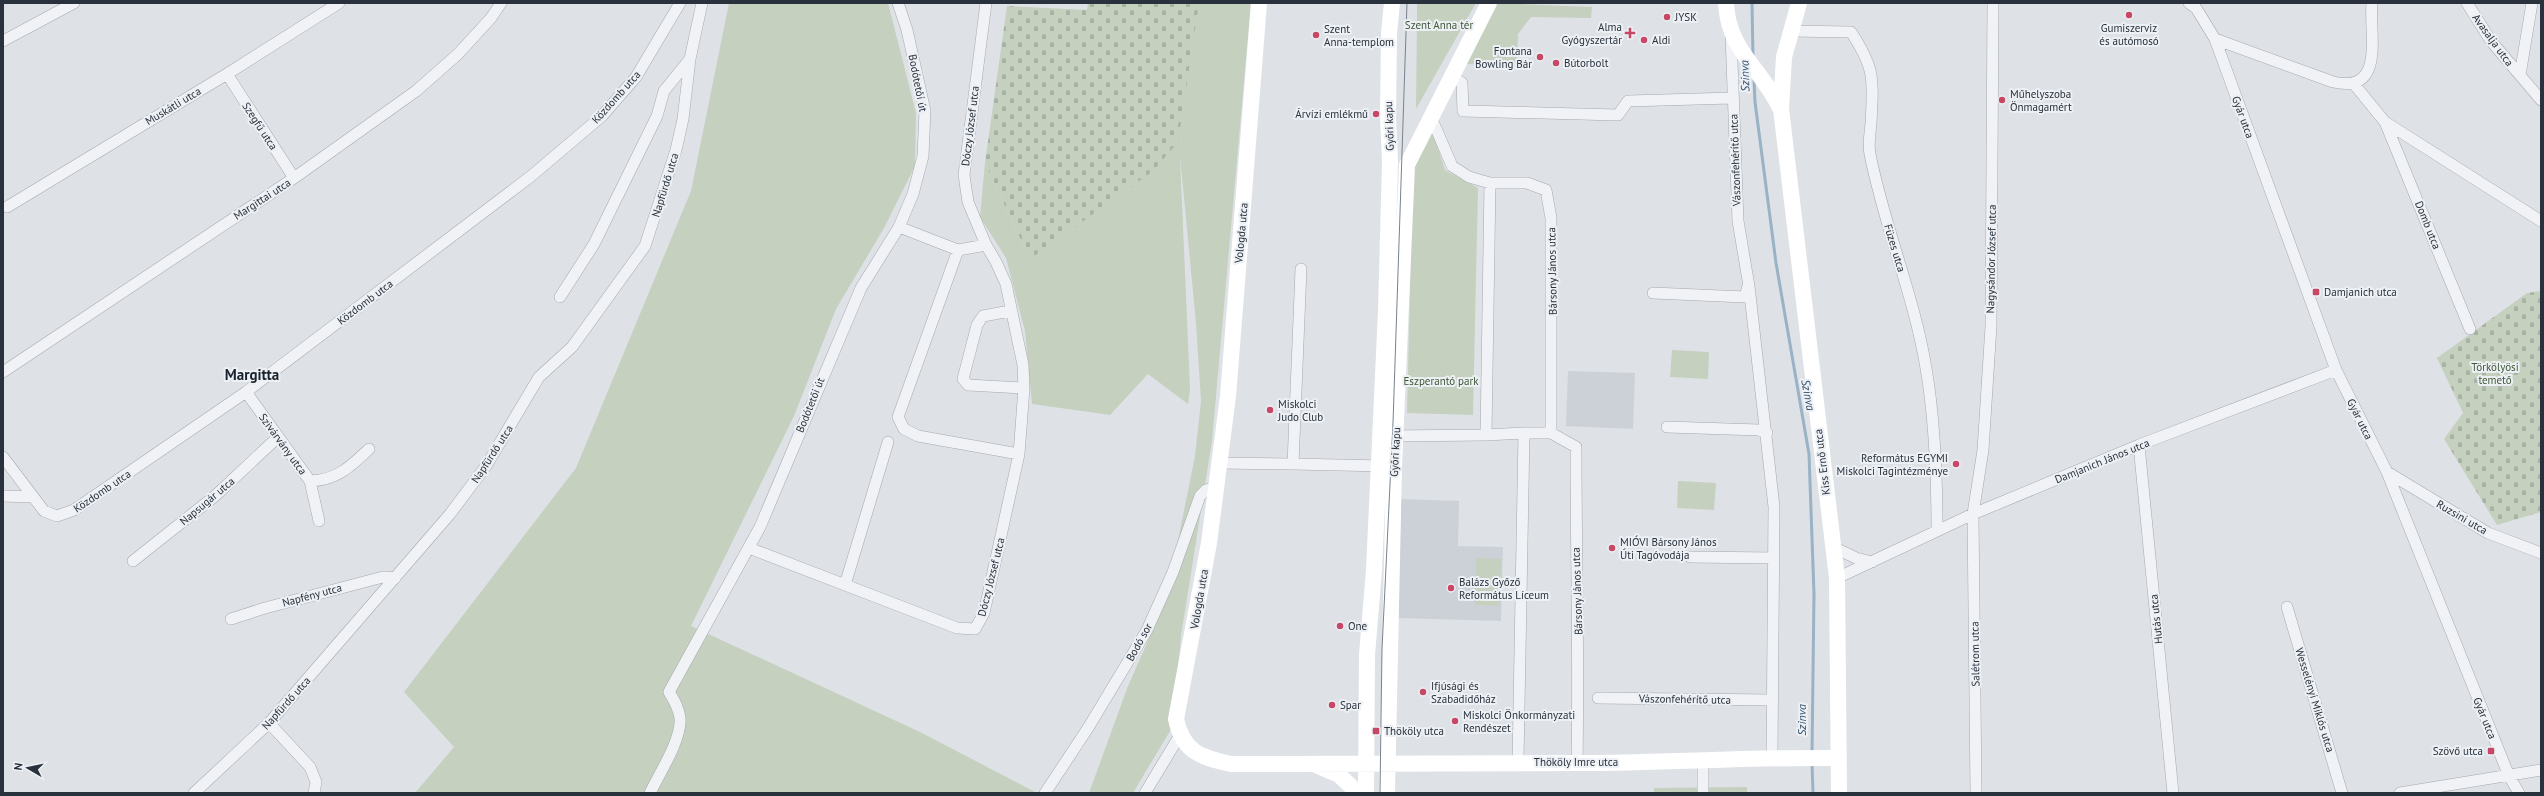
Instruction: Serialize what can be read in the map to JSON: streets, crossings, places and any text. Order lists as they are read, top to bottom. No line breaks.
{"streets":{"street":["Avasalja utca","Bodótetői út","Közdomb utca","Muskátli utca","Gyár utca","Szegfű utca","Dóczy József utca","Győri kapu","Vászonfehérítő utca","Napfürdő utca","Margittai utca","Domb utca","Vologda utca","Füzes utca","Nagysándor József utca","Bársony János utca","Szivárvány utca","Damjanich János utca","Kiss Ernő utca","Napsugár utca","Ruzsini utca","Napfény utca","Hutás utca","Bodó sor","Salétrom utca","Wesselényi Miklós utca","Thököly Imre utca"]},"crossings":[["Bodótetői út","Dóczy József utca"],["Közdomb utca","Szivárvány utca"],["Muskátli utca","Szegfű utca"],["Gyár utca","Damjanich János utca"],["Gyár utca","Ruzsini utca"],["Szegfű utca","Margittai utca"],["Győri kapu","Bársony János utca"],["Győri kapu","Thököly Imre utca"],["Vászonfehérítő utca","Kiss Ernő utca"],["Vászonfehérítő utca","Thököly Imre utca"],["Napfürdő utca","Napfény utca"],["Vologda utca","Bodó sor"],["Vologda utca","Thököly Imre utca"],["Füzes utca","Damjanich János utca"],["Füzes utca","Kiss Ernő utca"],["Nagysándor József utca","Damjanich János utca"],["Nagysándor József utca","Salétrom utca"],["Bársony János utca","Thököly Imre utca"],["Szivárvány utca","Napsugár utca"],["Damjanich János utca","Kiss Ernő utca"],["Damjanich János utca","Hutás utca"],["Damjanich János utca","Salétrom utca"],["Kiss Ernő utca","Thököly Imre utca"]],"districts":["Margitta"],"water":["Szinva"],"parks":["Szent Anna tér","Törkölyösi temető","Eszperantó park"],"places":{"other":["Gumiszerviz és autómosó","JYSK","Szent Anna-templom","Aldi","Fontana Bowling Bár","Bútorbolt","Műhelyszoba Önmagamért","Árvízi emlékmű","Miskolci Judo Club","Református EGYMI Miskolci Tagintézménye","MIÓVI Bársony János Úti Tagóvodája","Balázs Győző Református Líceum","One","Ifjúsági és Szabadidőház","Spar","Miskolci Önkormányzati Rendészet"],"health":["Alma Gyógyszertár"],"transit":["Damjanich utca","Thököly utca","Szövő utca"]},"north":"left"}
